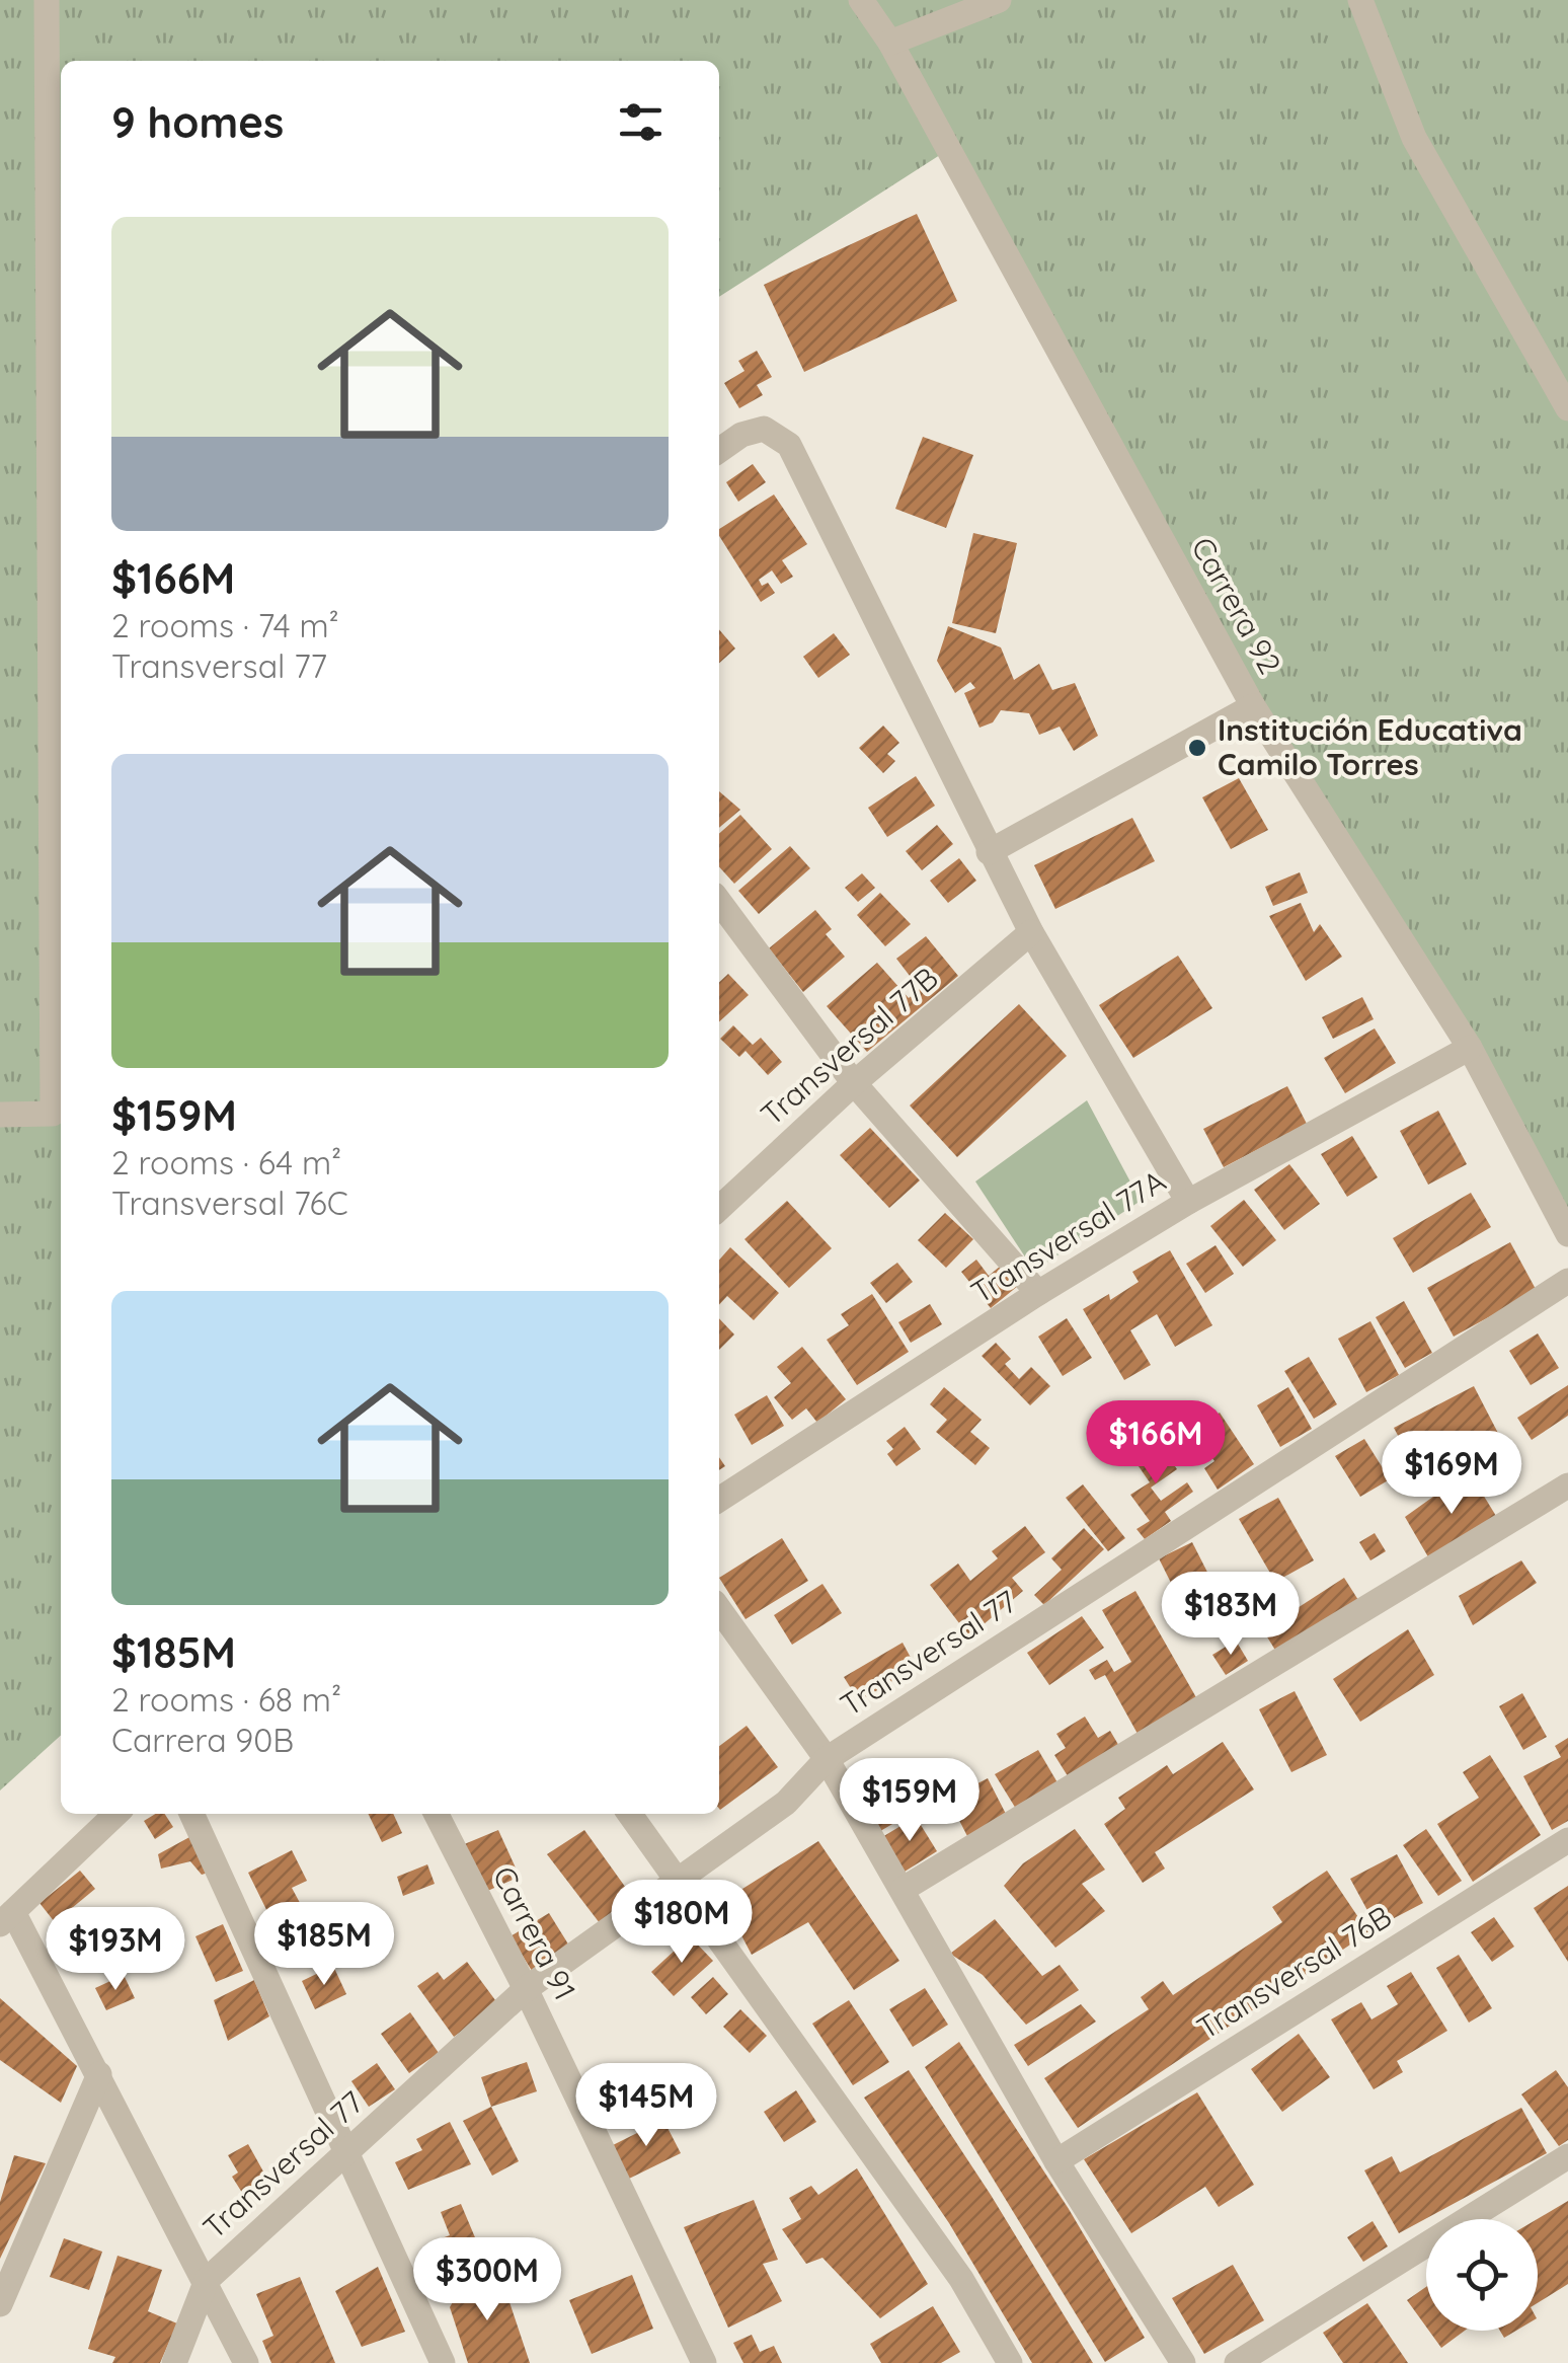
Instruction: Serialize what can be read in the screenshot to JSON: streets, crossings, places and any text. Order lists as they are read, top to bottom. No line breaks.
{"streets":{"street":["Carrera 92","Transversal 77B","Transversal 77A","Transversal 77","Carrera 91","Transversal 76B"]},"crossings":[["Carrera 92","Transversal 77A"],["Transversal 77","Carrera 91"]],"places":["Institución Educativa Camilo Torres"],"page":{"heading":"9 homes","list":[{"name":"$166M","note":"2 rooms · 74 m² · Transversal 77"},{"name":"$159M","note":"2 rooms · 64 m² · Transversal 76C"},{"name":"$185M","note":"2 rooms · 68 m² · Carrera 90B"}],"price":["$166M","$169M","$183M","$159M","$180M","$185M","$193M","$145M","$300M"]}}
